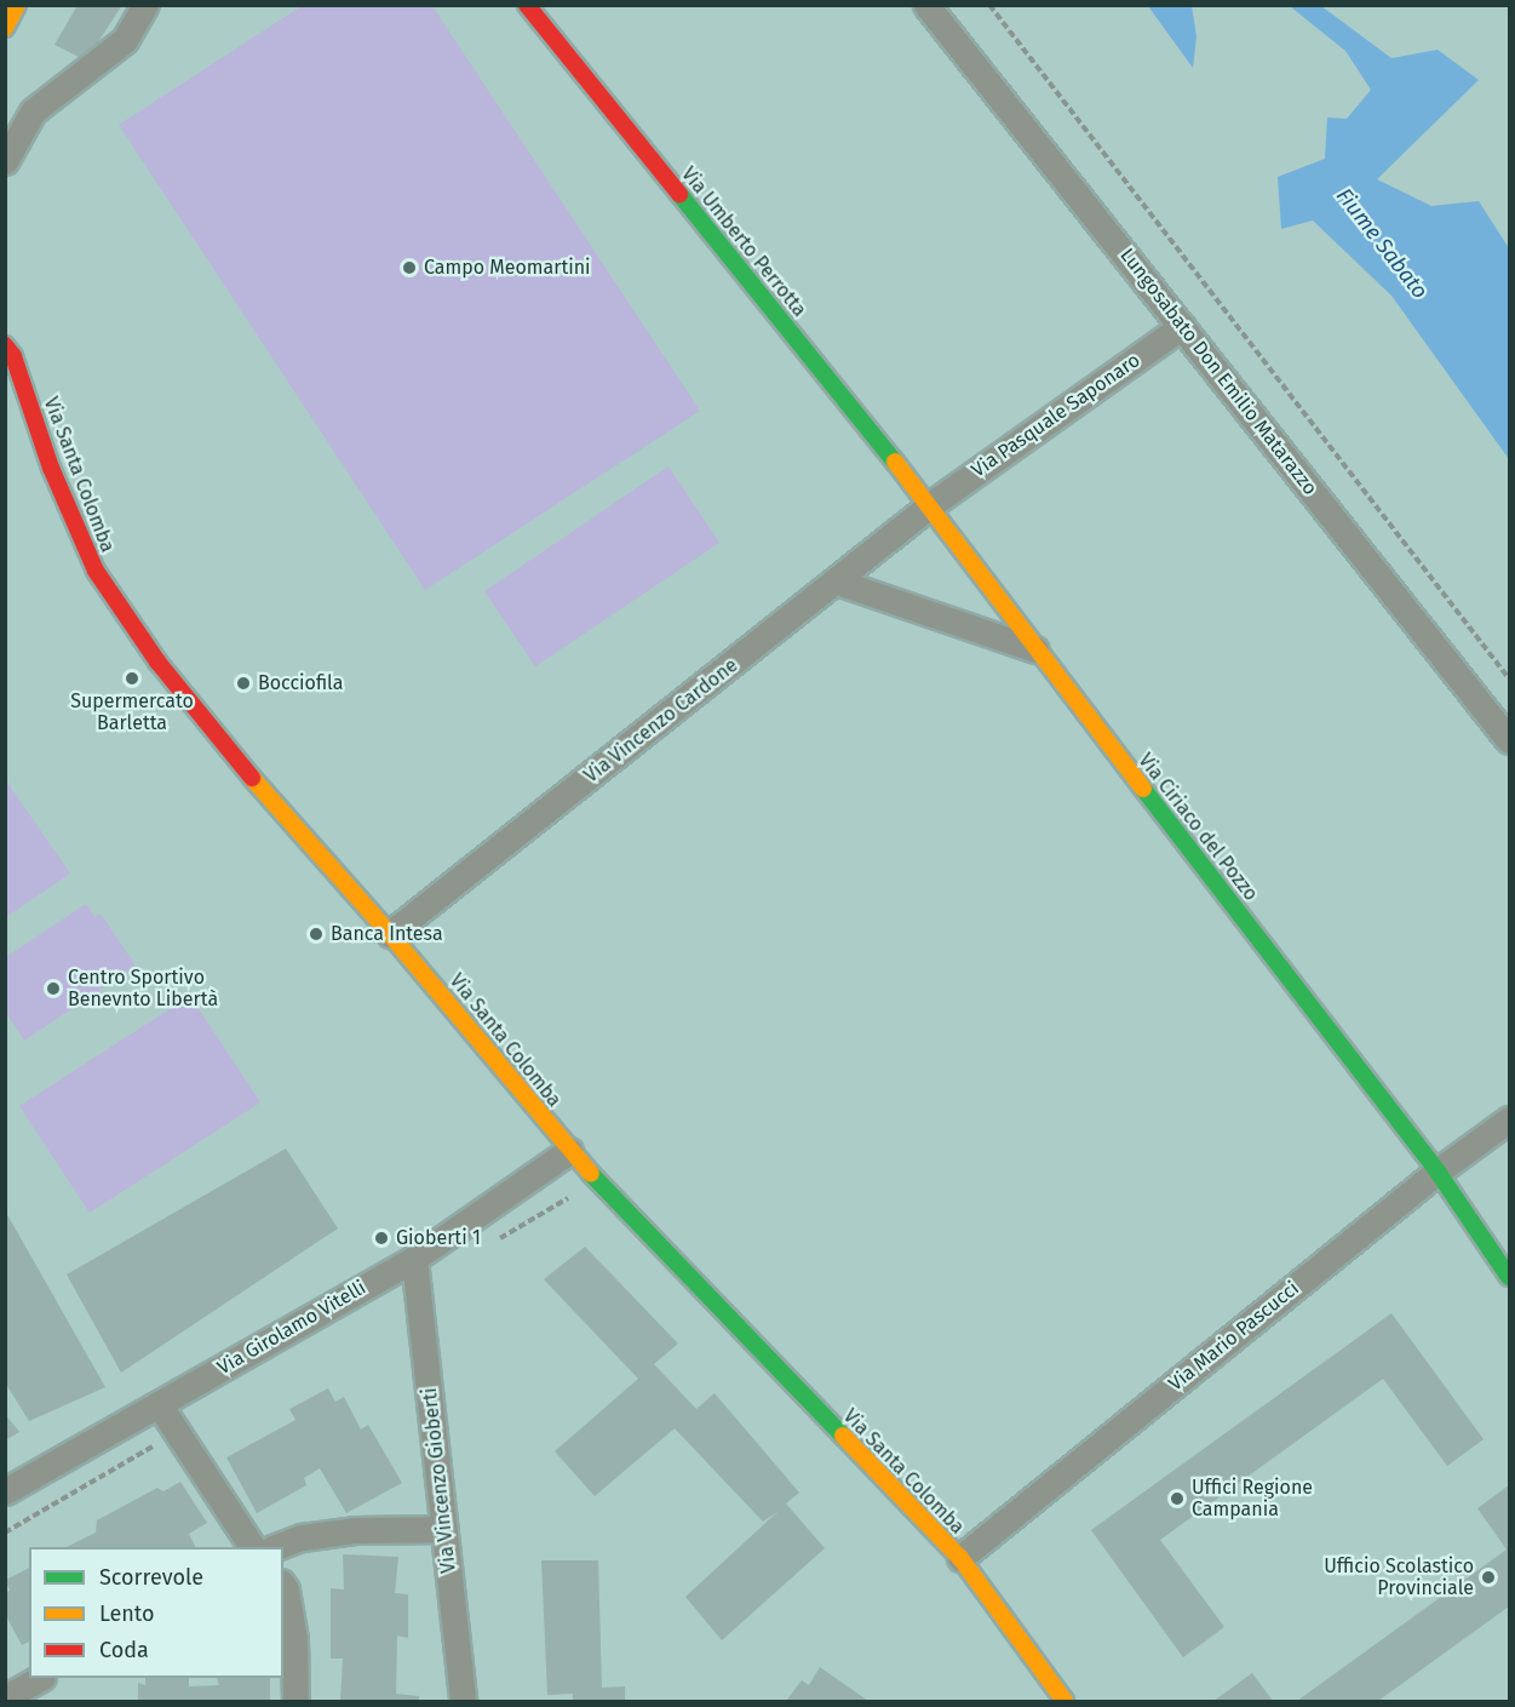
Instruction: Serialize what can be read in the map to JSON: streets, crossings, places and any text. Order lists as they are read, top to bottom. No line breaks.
{"streets":{"street":["Via Umberto Perrotta","Lungosabato Don Emilio Matarazzo","Via Pasquale Saponaro","Via Santa Colomba","Via Vincenzo Cardone","Via Ciriaco del Pozzo","Via Girolamo Vitelli","Via Mario Pascucci","Via Vincenzo Gioberti"]},"crossings":[["Via Umberto Perrotta","Via Pasquale Saponaro"],["Via Umberto Perrotta","Via Vincenzo Cardone"],["Via Umberto Perrotta","Via Ciriaco del Pozzo"],["Lungosabato Don Emilio Matarazzo","Via Pasquale Saponaro"],["Via Pasquale Saponaro","Via Vincenzo Cardone"],["Via Pasquale Saponaro","Via Ciriaco del Pozzo"],["Via Santa Colomba","Via Vincenzo Cardone"],["Via Santa Colomba","Via Girolamo Vitelli"],["Via Santa Colomba","Via Mario Pascucci"],["Via Vincenzo Cardone","Via Ciriaco del Pozzo"],["Via Ciriaco del Pozzo","Via Mario Pascucci"],["Via Girolamo Vitelli","Via Vincenzo Gioberti"]],"water":["Fiume Sabato"],"places":["Campo Meomartini","Supermercato Barletta","Bocciofila","Banca Intesa","Centro Sportivo Benevnto Libertà","Gioberti 1","Uffici Regione Campania","Ufficio Scolastico Provinciale"],"legend":["Scorrevole","Lento","Coda"]}
